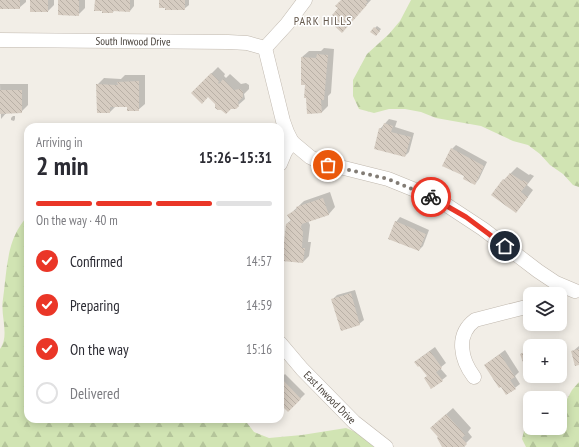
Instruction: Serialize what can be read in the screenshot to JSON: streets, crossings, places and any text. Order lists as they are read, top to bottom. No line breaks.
{"streets":{"street":["South Inwood Drive","East Inwood Drive"]},"districts":["PARK HILLS"],"page":{"heading":["2 min","Arriving in","15:26–15:31"],"bar":"On the way · 40 m","list":[["Confirmed","14:57"],["Preparing","14:59"],["On the way","15:16"],"Delivered"],"map_buttons":["+","−"]}}
